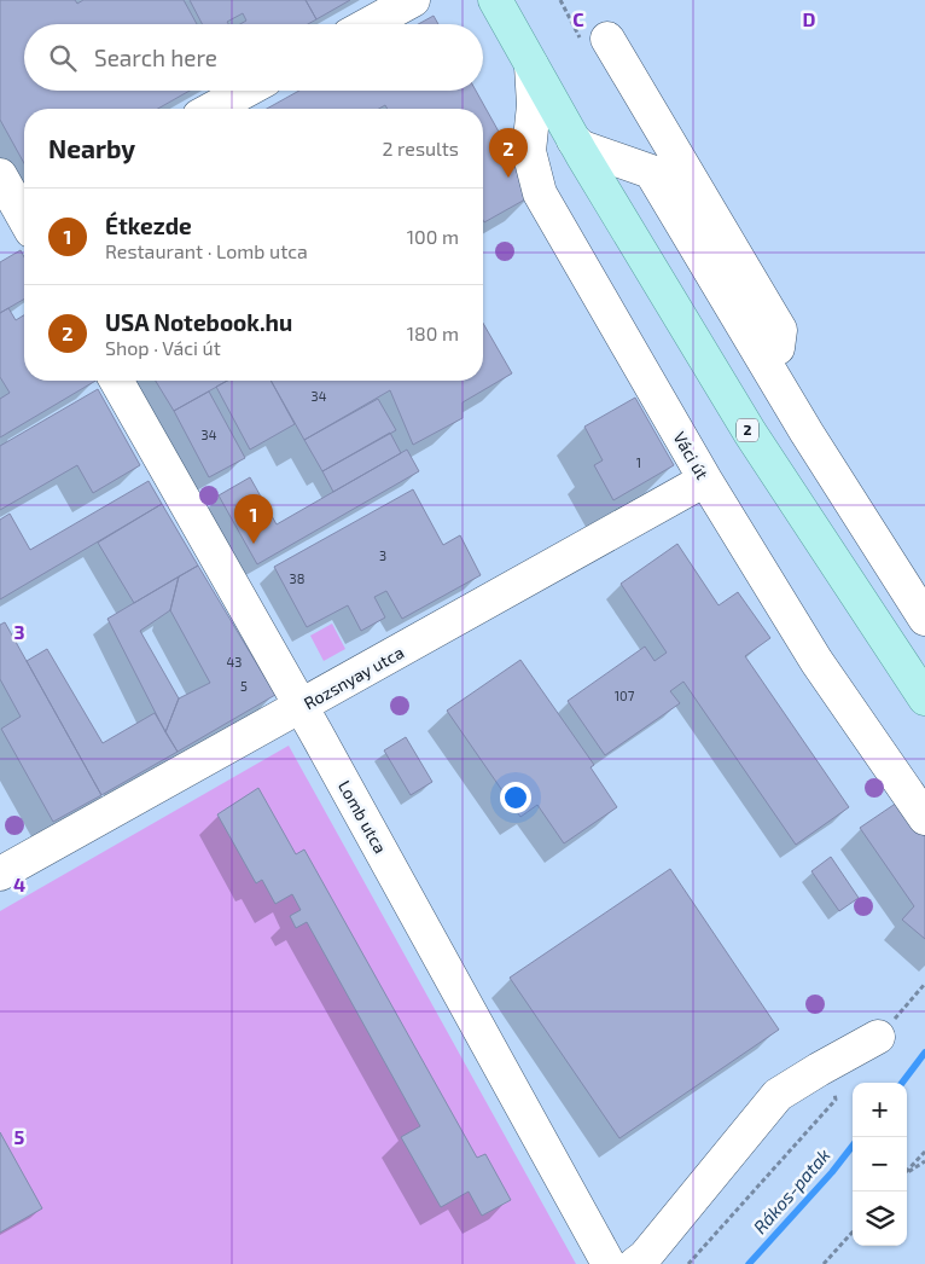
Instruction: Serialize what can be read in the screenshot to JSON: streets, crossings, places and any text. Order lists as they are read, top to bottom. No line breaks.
{"streets":{"main road":["2","Váci út"],"street":["Rozsnyay utca","Lomb utca"]},"crossings":[["Váci út","Rozsnyay utca"],["Rozsnyay utca","Lomb utca"]],"water":["Rákos-patak"],"house_numbers":["34","34","1","3","38","43","5","107"],"page":{"search":"Search here","heading":["Nearby","2 results"],"pins":["2","1"],"list":[{"mark":"1","name":"Étkezde","note":"Restaurant · Lomb utca","value":"100 m"},{"mark":"2","name":"USA Notebook.hu","note":"Shop · Váci út","value":"180 m"}],"map_buttons":["+","−"]},"grid":{"columns":["C","D"],"rows":["3","4","5"]}}
